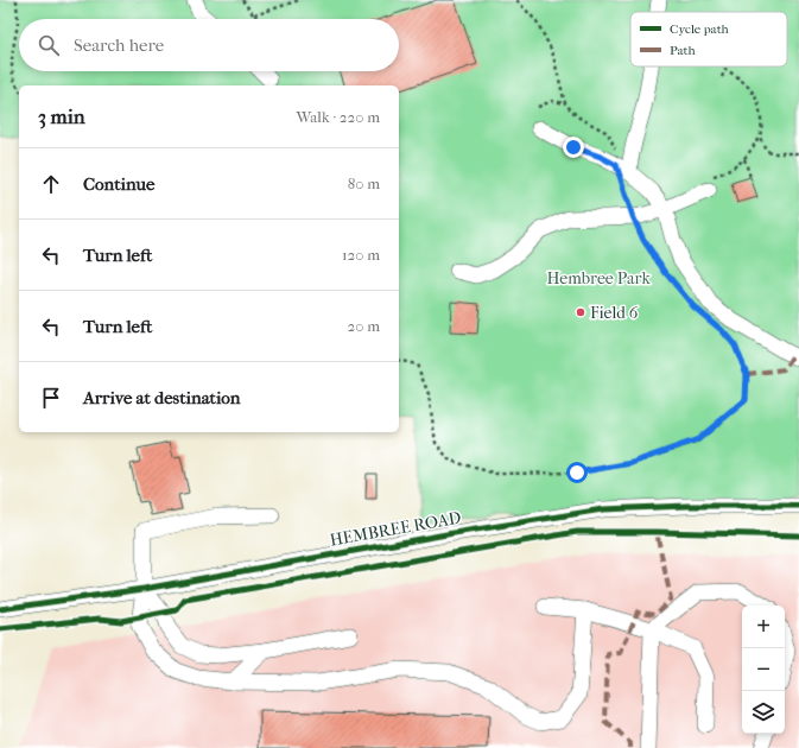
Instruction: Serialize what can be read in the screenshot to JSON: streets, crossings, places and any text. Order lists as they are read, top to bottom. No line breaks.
{"streets":{"street":["HEMBREE ROAD"]},"parks":["Hembree Park"],"places":["Field 6"],"legend":["Cycle path","Path"],"page":{"search":"Search here","heading":["3 min","Walk · 220 m"],"list":[["Continue","80 m"],["Turn left","120 m"],["Turn left","20 m"],"Arrive at destination"],"map_buttons":["+","−"]}}
